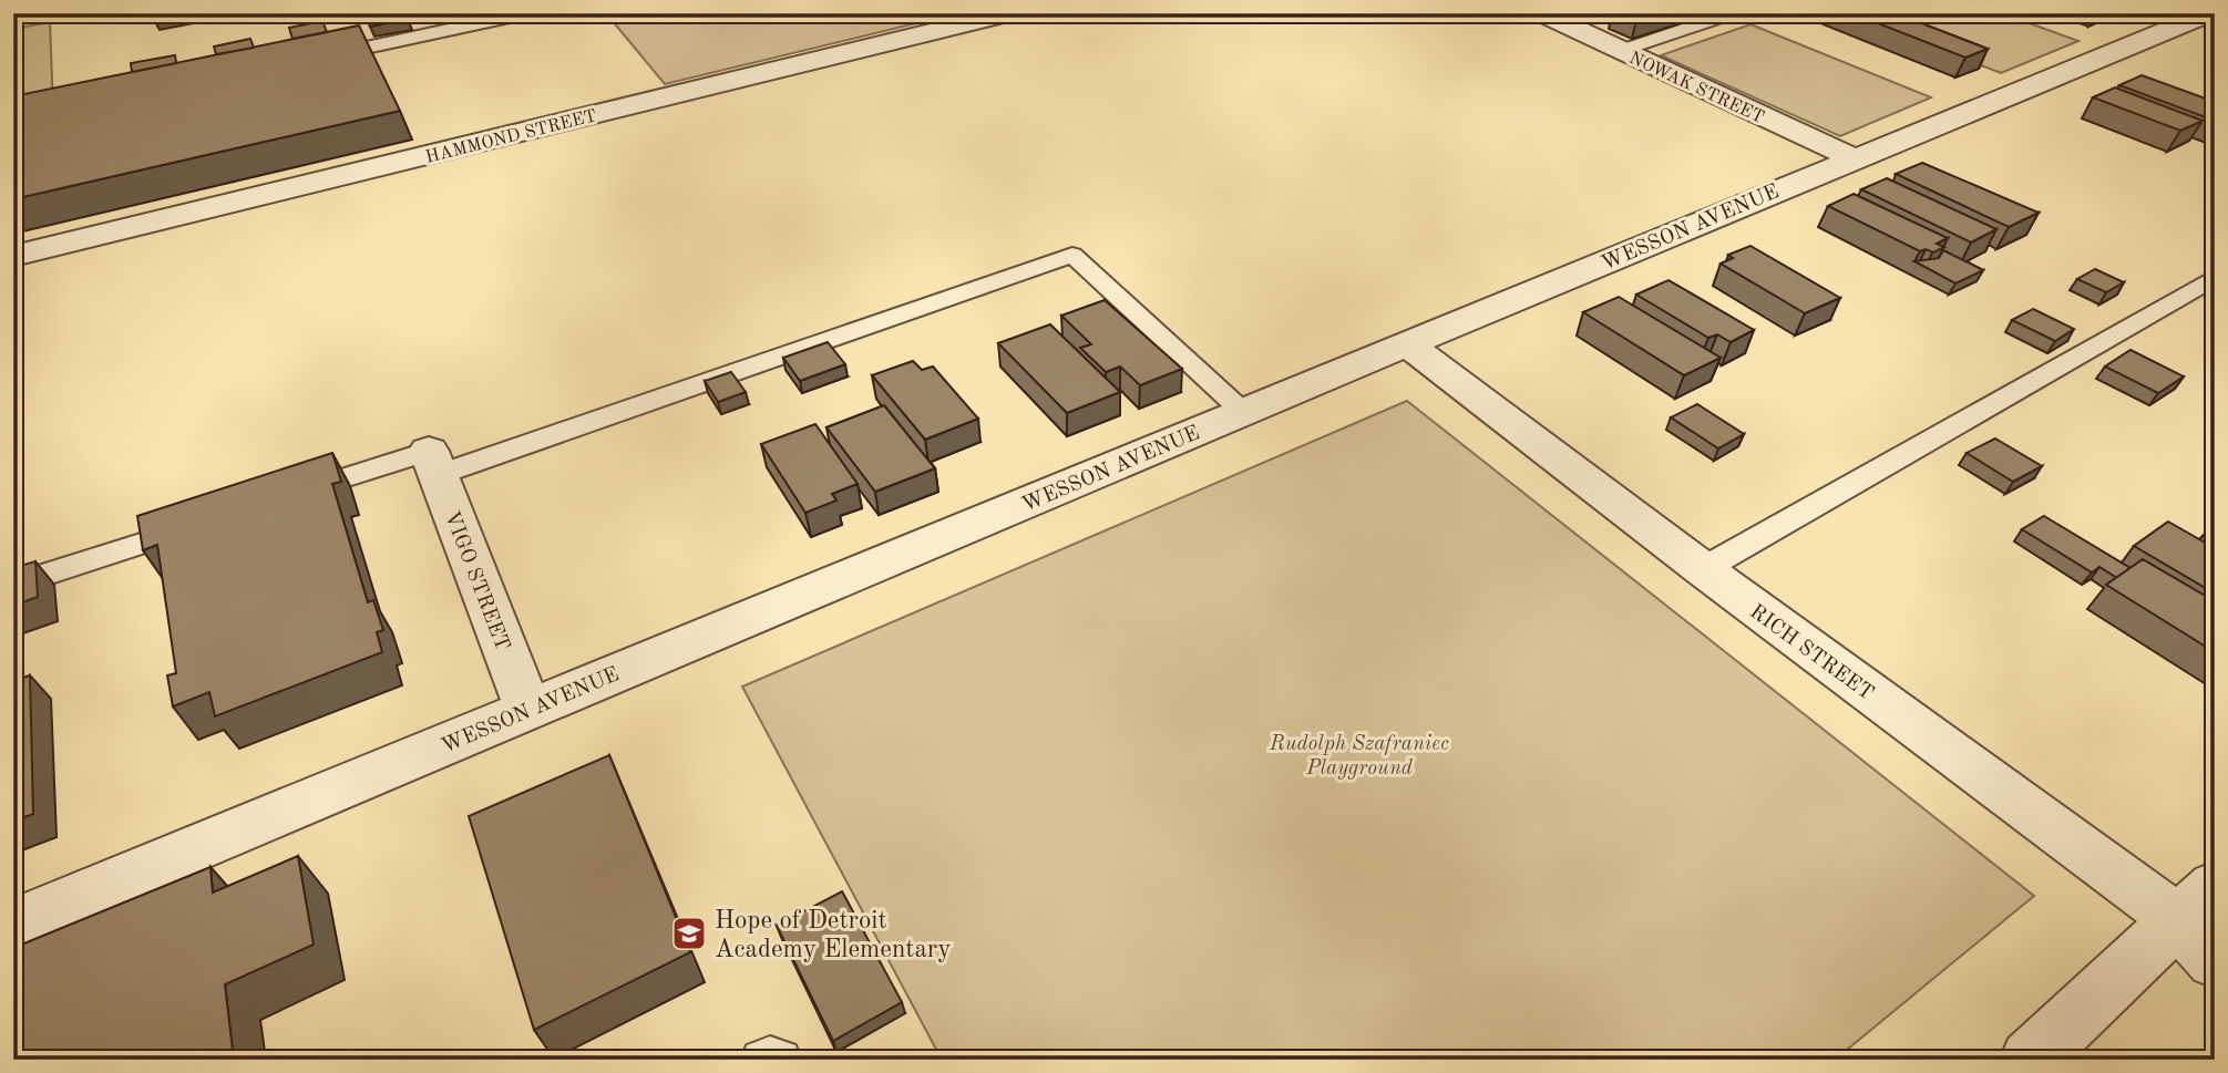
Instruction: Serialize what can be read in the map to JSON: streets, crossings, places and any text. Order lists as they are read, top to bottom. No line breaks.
{"streets":{"street":["NOWAK STREET","HAMMOND STREET","WESSON AVENUE","VIGO STREET","RICH STREET"]},"crossings":[["NOWAK STREET","WESSON AVENUE"],["WESSON AVENUE","VIGO STREET"],["WESSON AVENUE","RICH STREET"]],"parks":["Rudolph Szafraniec Playground"],"places":{"school or university":["Hope of Detroit Academy Elementary"]}}
